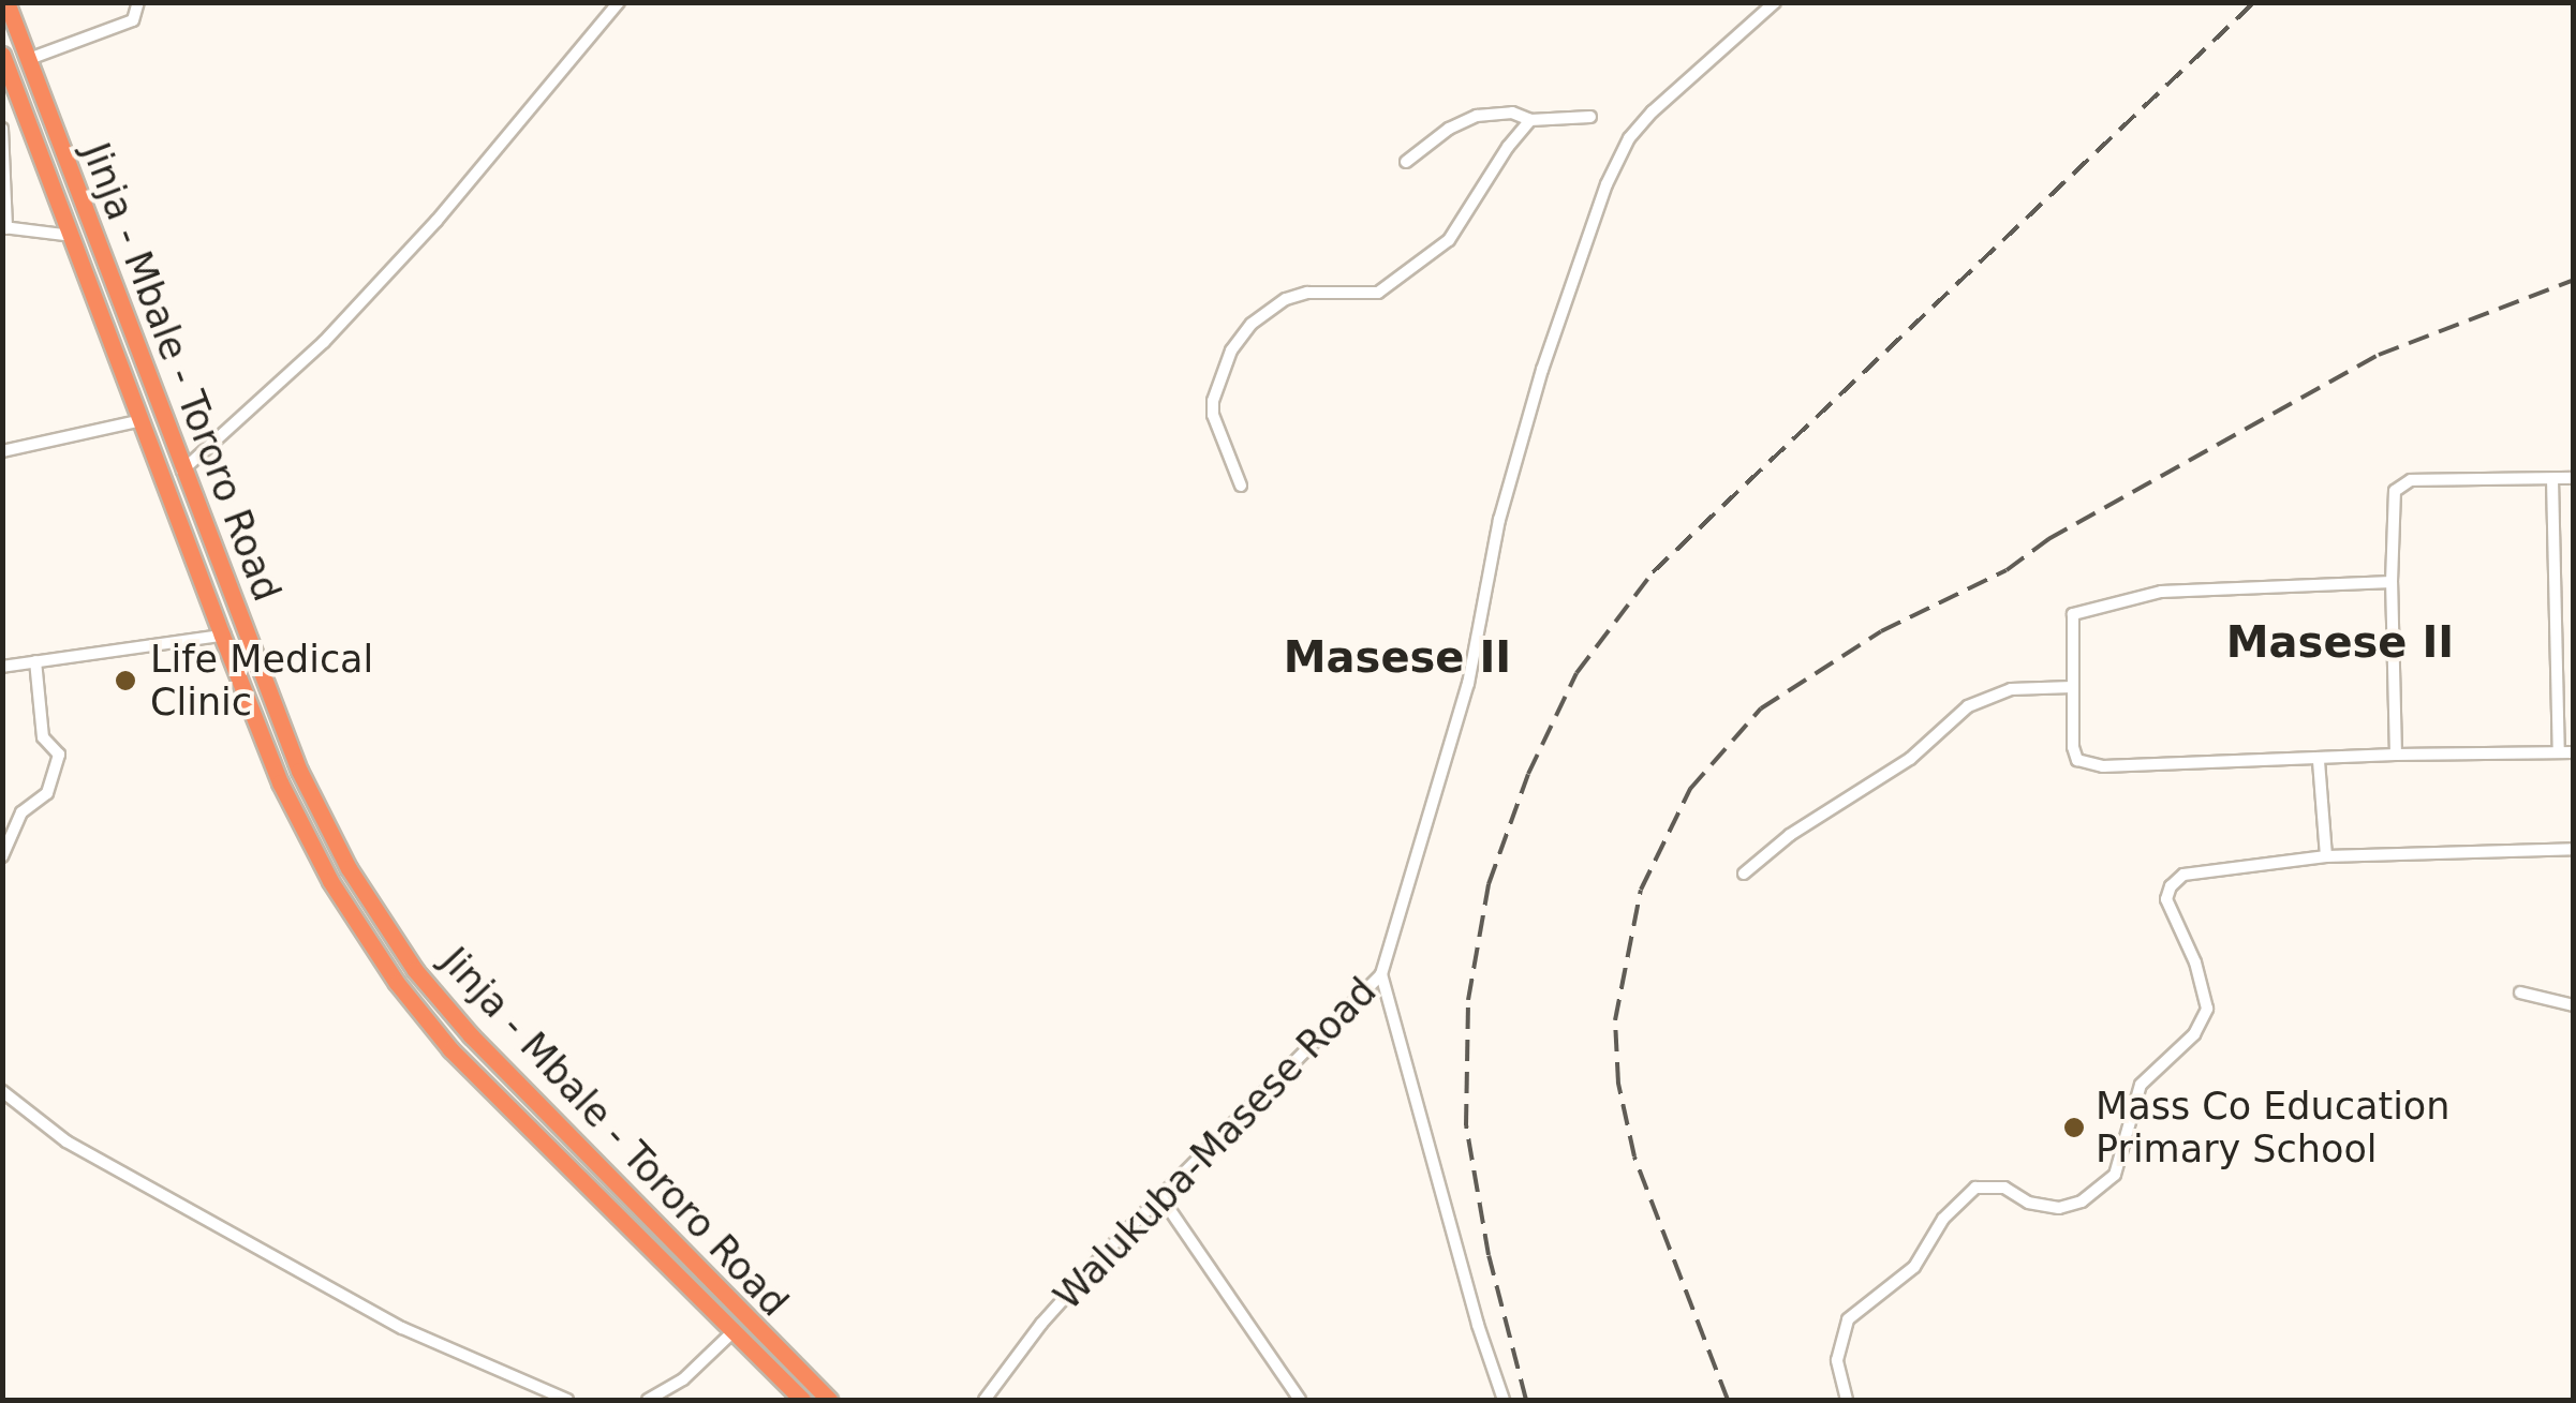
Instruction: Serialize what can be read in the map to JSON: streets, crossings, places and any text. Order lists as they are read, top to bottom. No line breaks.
{"streets":{"highway":["Jinja - Mbale - Tororo Road"],"street":["Walukuba-Masese Road"]},"districts":["Masese II","Masese II"],"places":["Life Medical Clinic","Mass Co Education Primary School"]}
